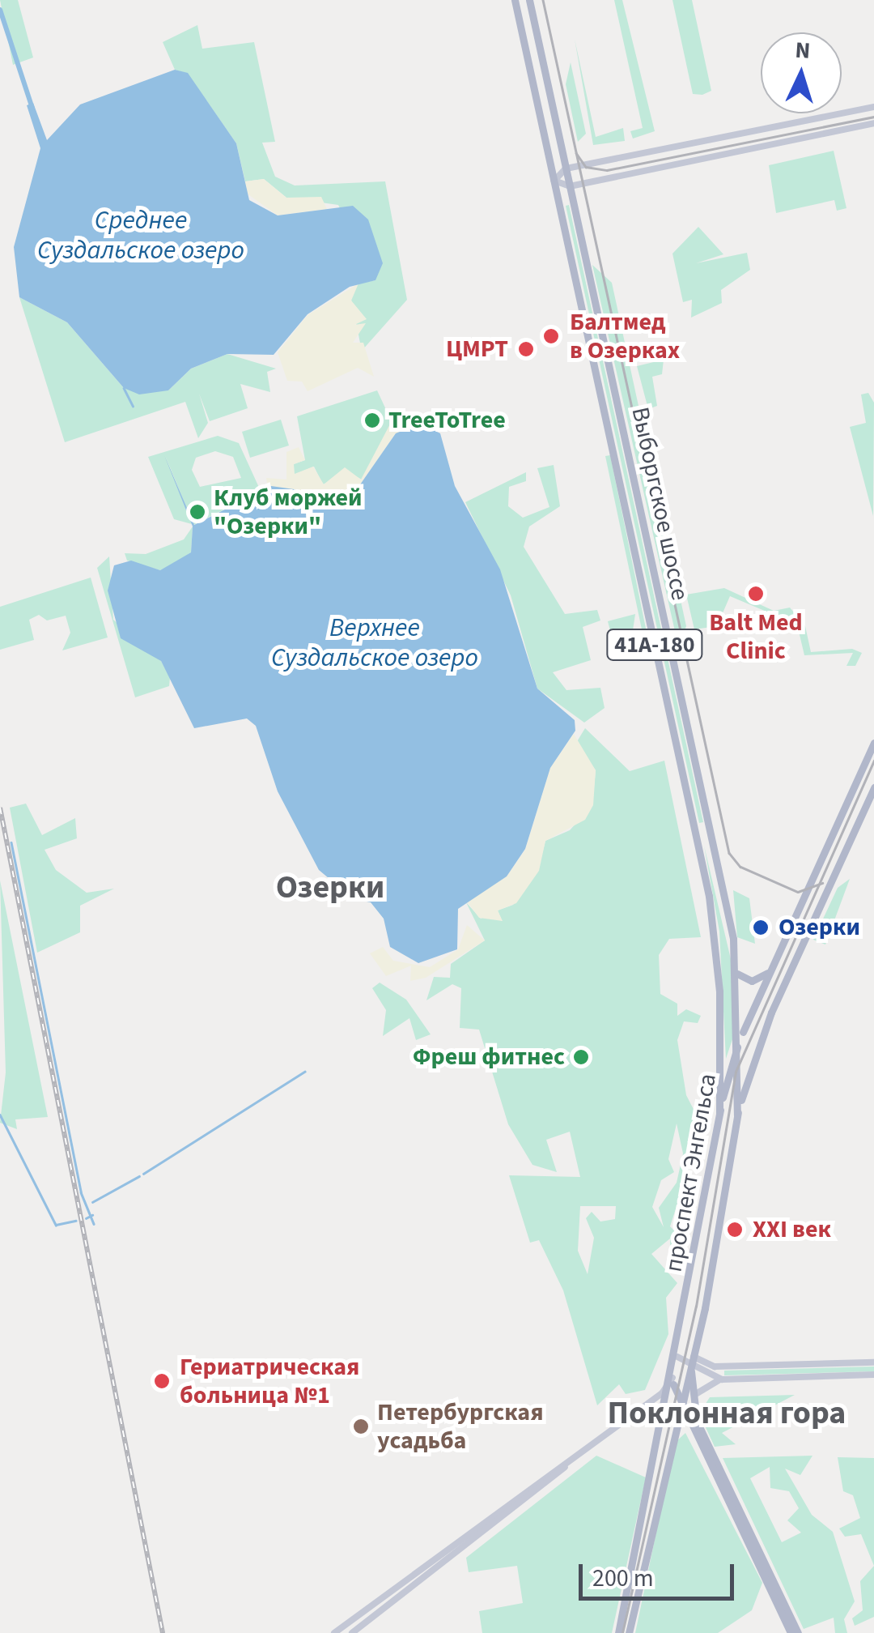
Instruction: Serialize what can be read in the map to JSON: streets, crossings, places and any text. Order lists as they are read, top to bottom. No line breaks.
{"streets":{"main road":["Выборгское шоссе","41А-180","проспект Энгельса"]},"crossings":[["Выборгское шоссе","проспект Энгельса"]],"districts":["Озерки","Поклонная гора"],"water":["Среднее Суздальское озеро","Верхнее Суздальское озеро"],"places":["Балтмед в Озерках","ЦМРТ","TreeToTree","Клуб моржей \"Озерки\"","Balt Med Clinic","Озерки","Фреш фитнес","XXI век","Гериатрическая больница №1","Петербургская усадьба"],"scale_bar":"200 m","north":"top"}
